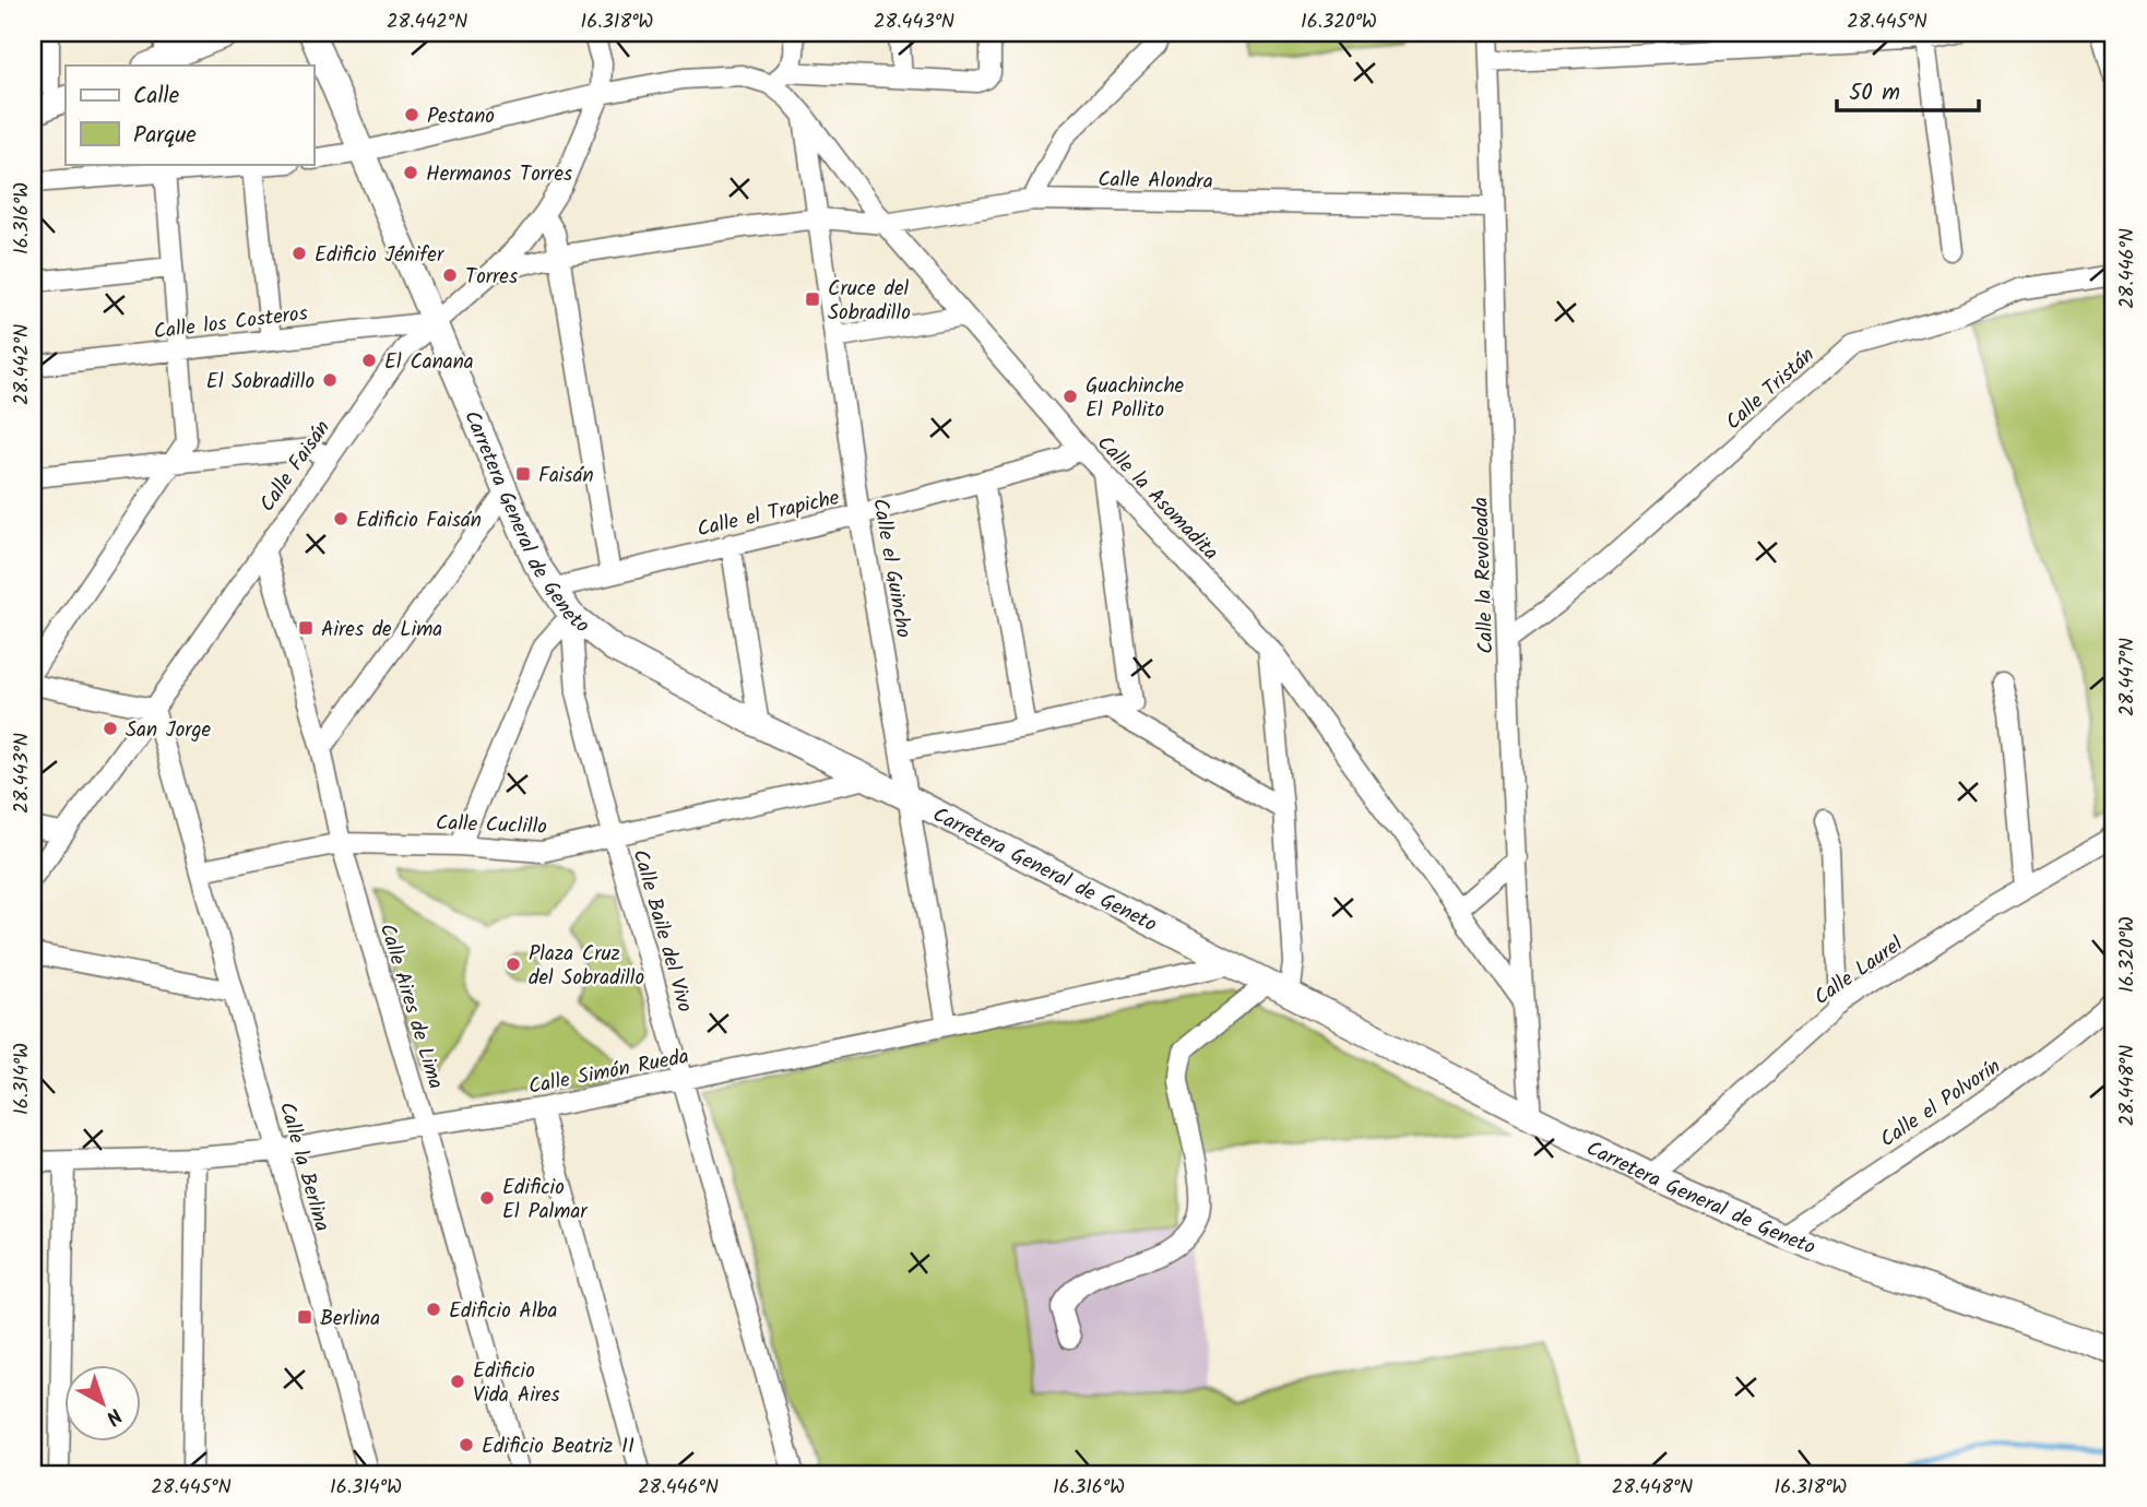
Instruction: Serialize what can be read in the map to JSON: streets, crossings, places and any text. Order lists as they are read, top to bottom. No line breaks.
{"streets":{"main road":["Carretera General de Geneto"],"street":["Calle Alondra","Calle los Costeros","Calle Tristán","Calle Faisán","Calle la Asomadita","Calle el Trapiche","Calle el Guincho","Calle la Revoleada","Calle Cuclillo","Calle Baile del Vivo","Calle Laurel","Calle Aires de Lima","Calle Simón Rueda","Calle el Polvorín","Calle la Berlina"]},"crossings":[["Calle Alondra","Calle Faisán"],["Calle Alondra","Calle la Asomadita"],["Calle Alondra","Calle el Guincho"],["Calle Alondra","Calle la Revoleada"],["Calle los Costeros","Calle Faisán"],["Calle los Costeros","Carretera General de Geneto"],["Calle Tristán","Calle la Revoleada"],["Calle Faisán","Calle la Asomadita"],["Calle Faisán","Carretera General de Geneto"],["Calle Faisán","Calle Aires de Lima"],["Calle Faisán","Calle la Berlina"],["Calle la Asomadita","Calle el Trapiche"],["Calle la Asomadita","Carretera General de Geneto"],["Calle la Asomadita","Calle el Guincho"],["Calle la Asomadita","Calle la Revoleada"],["Calle el Trapiche","Carretera General de Geneto"],["Calle el Trapiche","Calle el Guincho"],["Carretera General de Geneto","Calle el Guincho"],["Carretera General de Geneto","Calle la Revoleada"],["Carretera General de Geneto","Calle Cuclillo"],["Carretera General de Geneto","Calle Baile del Vivo"],["Carretera General de Geneto","Calle Laurel"],["Carretera General de Geneto","Calle Simón Rueda"],["Carretera General de Geneto","Calle el Polvorín"],["Calle el Guincho","Calle Simón Rueda"],["Calle Cuclillo","Calle Baile del Vivo"],["Calle Cuclillo","Calle Aires de Lima"],["Calle Cuclillo","Calle la Berlina"],["Calle Baile del Vivo","Calle Simón Rueda"],["Calle Aires de Lima","Calle Simón Rueda"],["Calle Simón Rueda","Calle la Berlina"]],"places":{"other":["Pestano","Hermanos Torres","Edificio Jénifer","Torres","El Canana","El Sobradillo","Guachinche El Pollito","Edificio Faisán","San Jorge","Plaza Cruz del Sobradillo","Edificio El Palmar","Edificio Alba","Edificio Vida Aires","Edificio Beatriz II"],"transit":["Cruce del Sobradillo","Faisán","Aires de Lima","Berlina"]},"legend":["Calle","Parque"],"scale_bar":"50 m","north":"bottom right","coordinates":["28.442°N","16.318°W","28.443°N","16.320°W","28.445°N","16.316°W","28.446°N","28.447°N","16.314°W","28.448°N"]}
